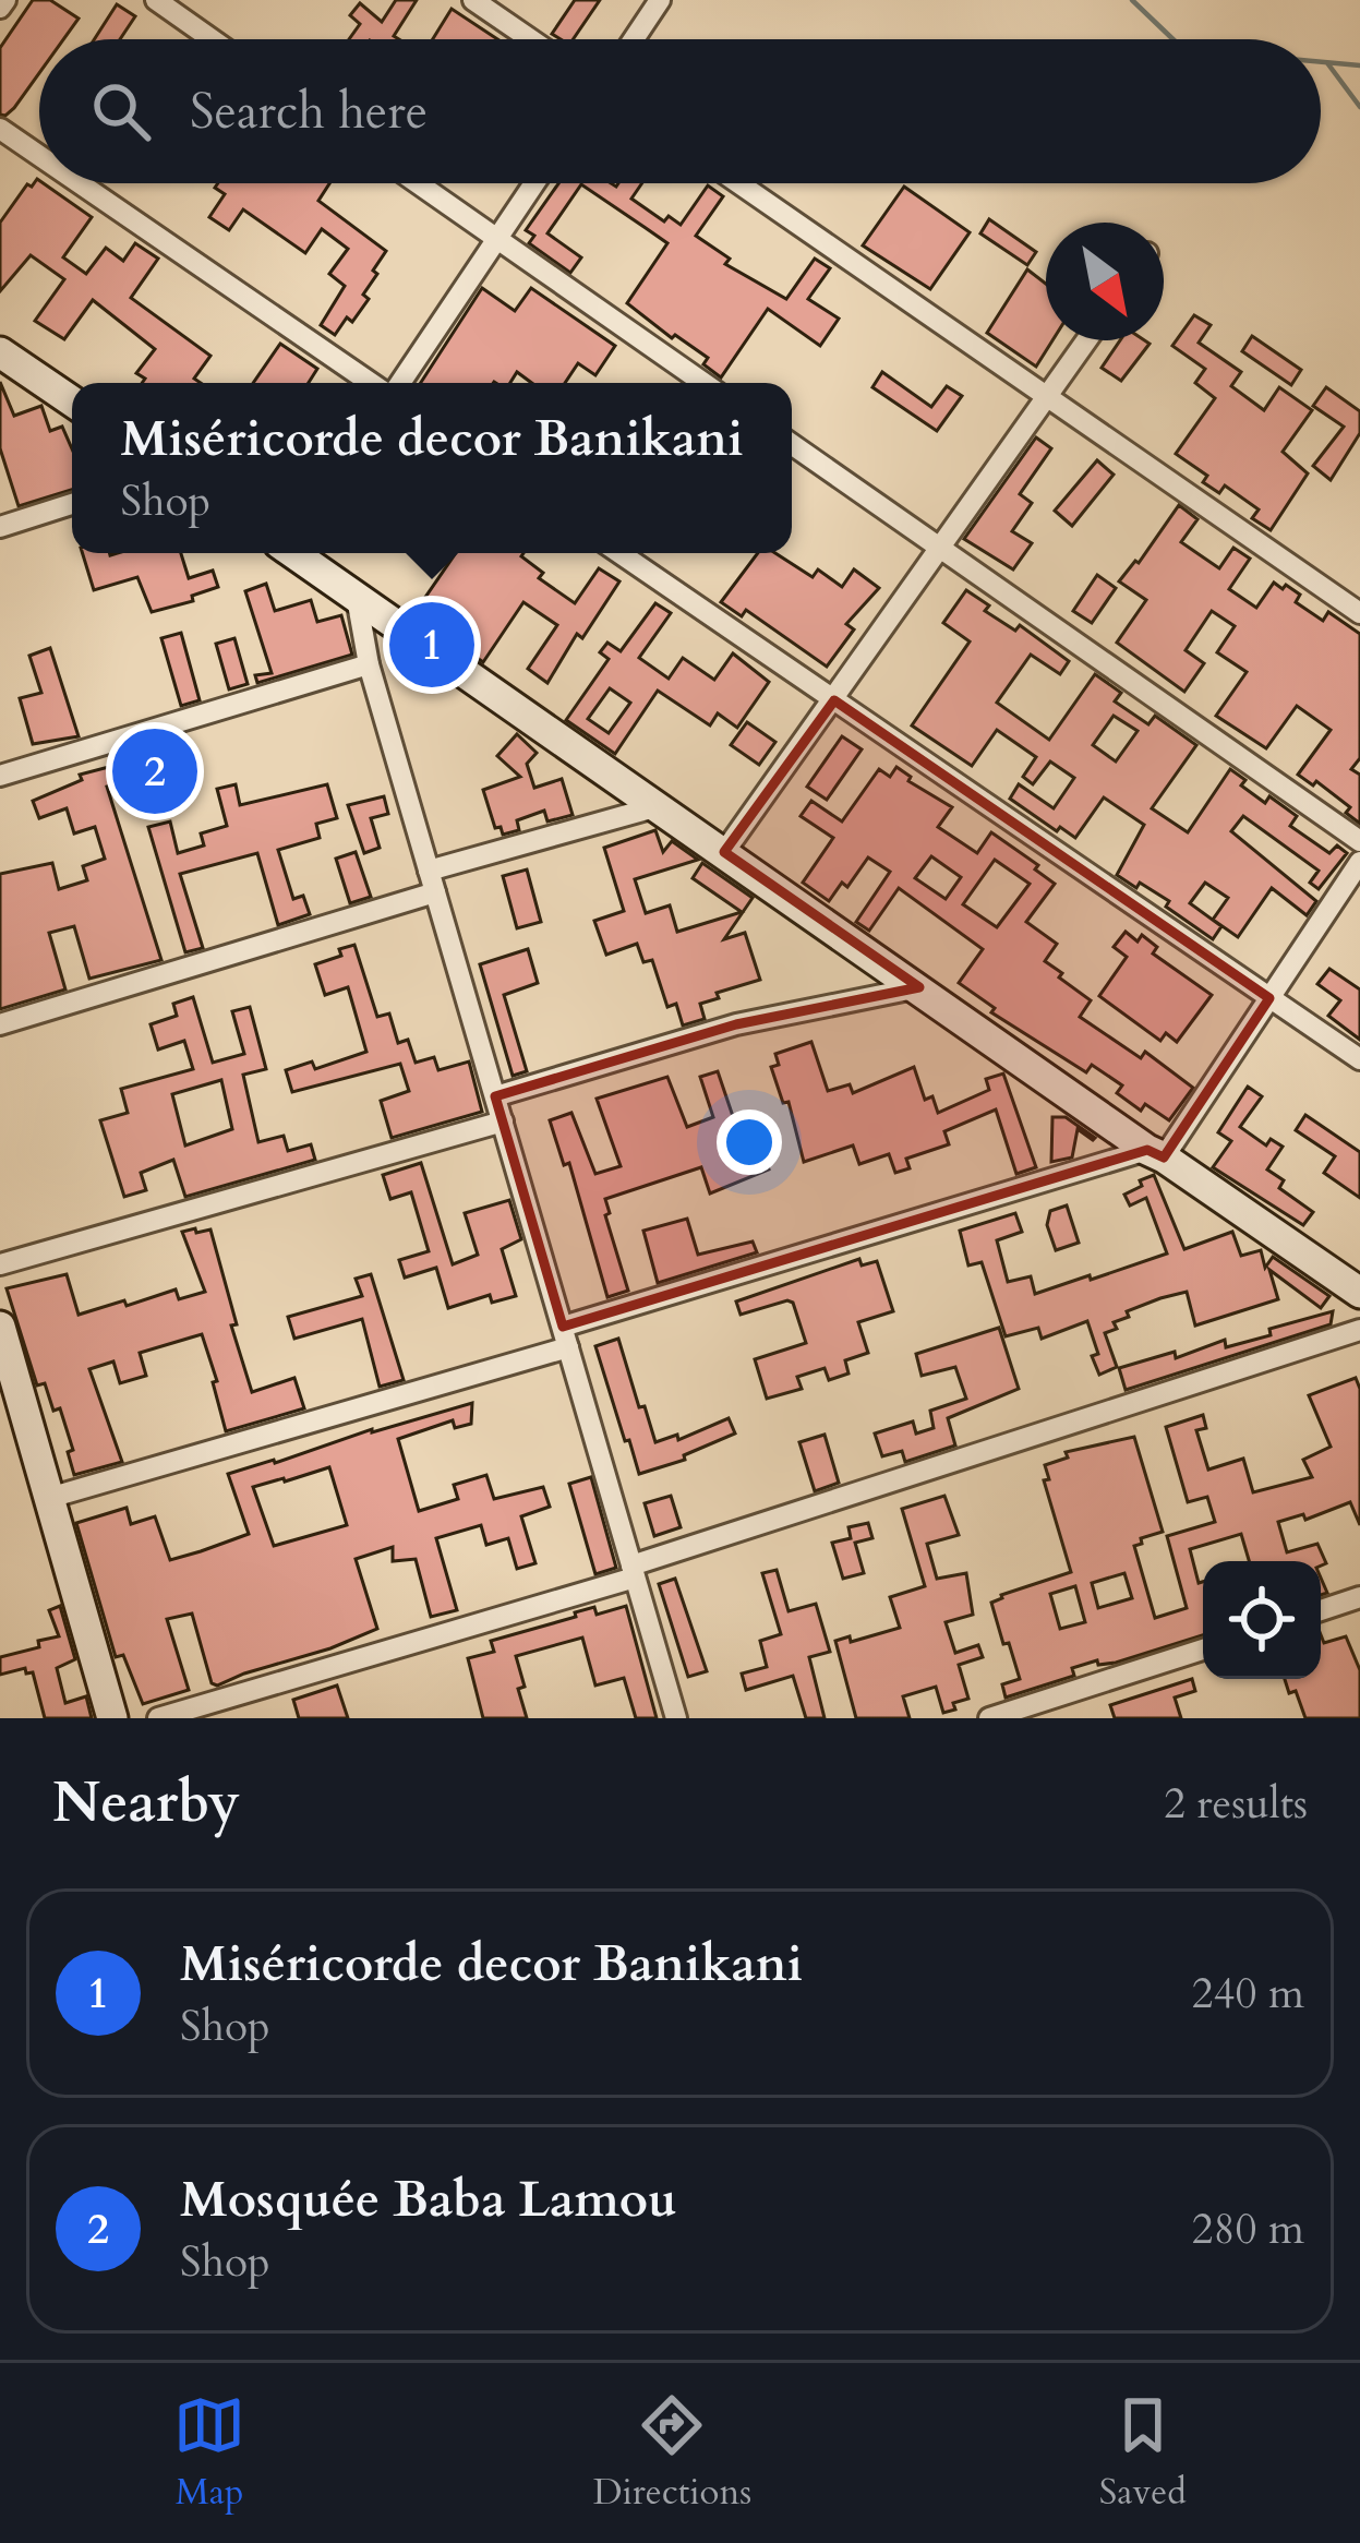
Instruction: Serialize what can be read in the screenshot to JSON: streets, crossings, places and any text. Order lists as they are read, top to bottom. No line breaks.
{"north":"bottom right","page":{"search":"Search here","popup":["Miséricorde decor Banikani","Shop"],"pins":["1","2"],"heading":["Nearby","2 results"],"list":[{"mark":"1","name":"Miséricorde decor Banikani","note":"Shop","value":"240 m"},{"mark":"2","name":"Mosquée Baba Lamou","note":"Shop","value":"280 m"}],"nav":["Map","Directions","Saved"]}}
